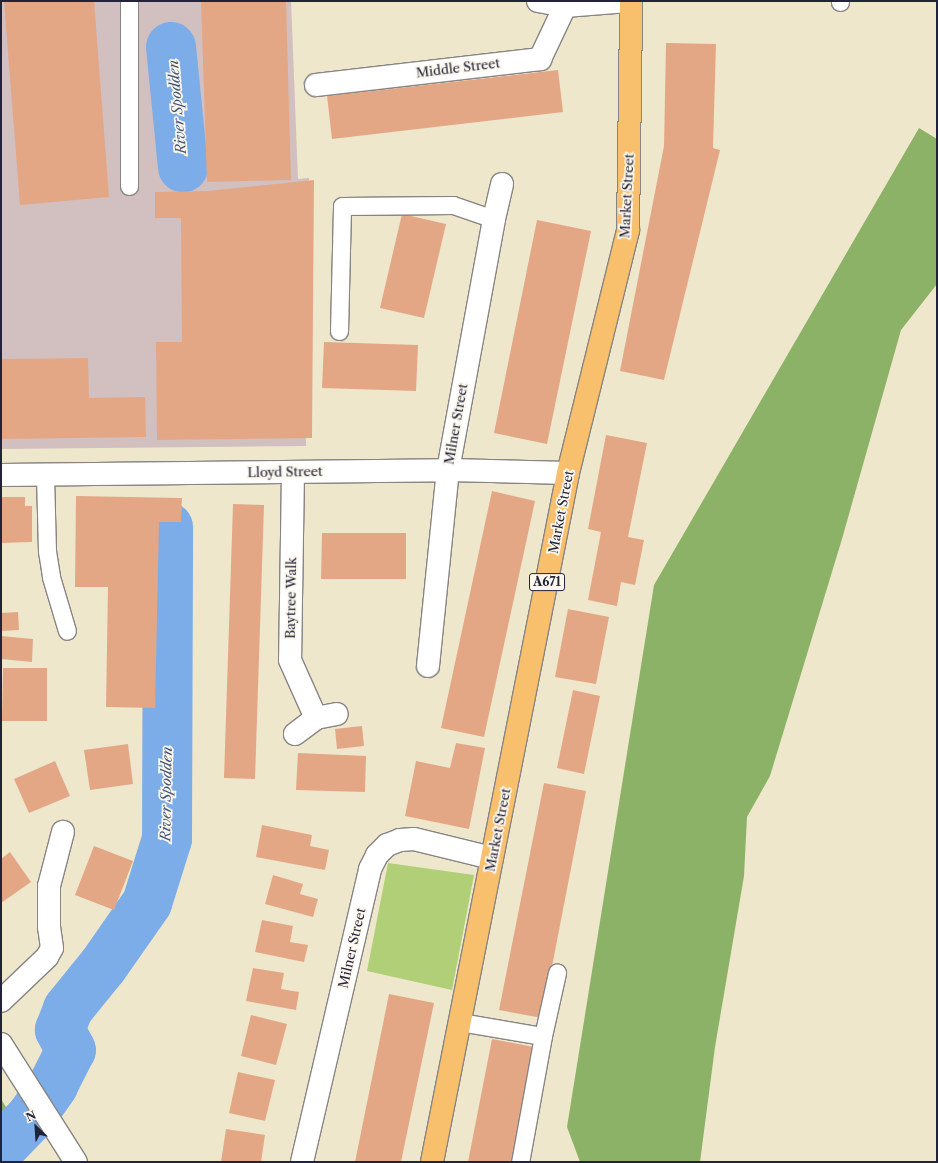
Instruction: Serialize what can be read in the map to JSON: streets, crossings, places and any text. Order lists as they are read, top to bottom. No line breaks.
{"streets":{"main road":["Market Street","A671"],"street":["Middle Street","Milner Street","Lloyd Street","Baytree Walk"]},"crossings":[["Market Street","Milner Street"],["Market Street","Lloyd Street"],["Milner Street","Lloyd Street"],["Lloyd Street","Baytree Walk"]],"water":["River Spodden"],"north":"top left"}
